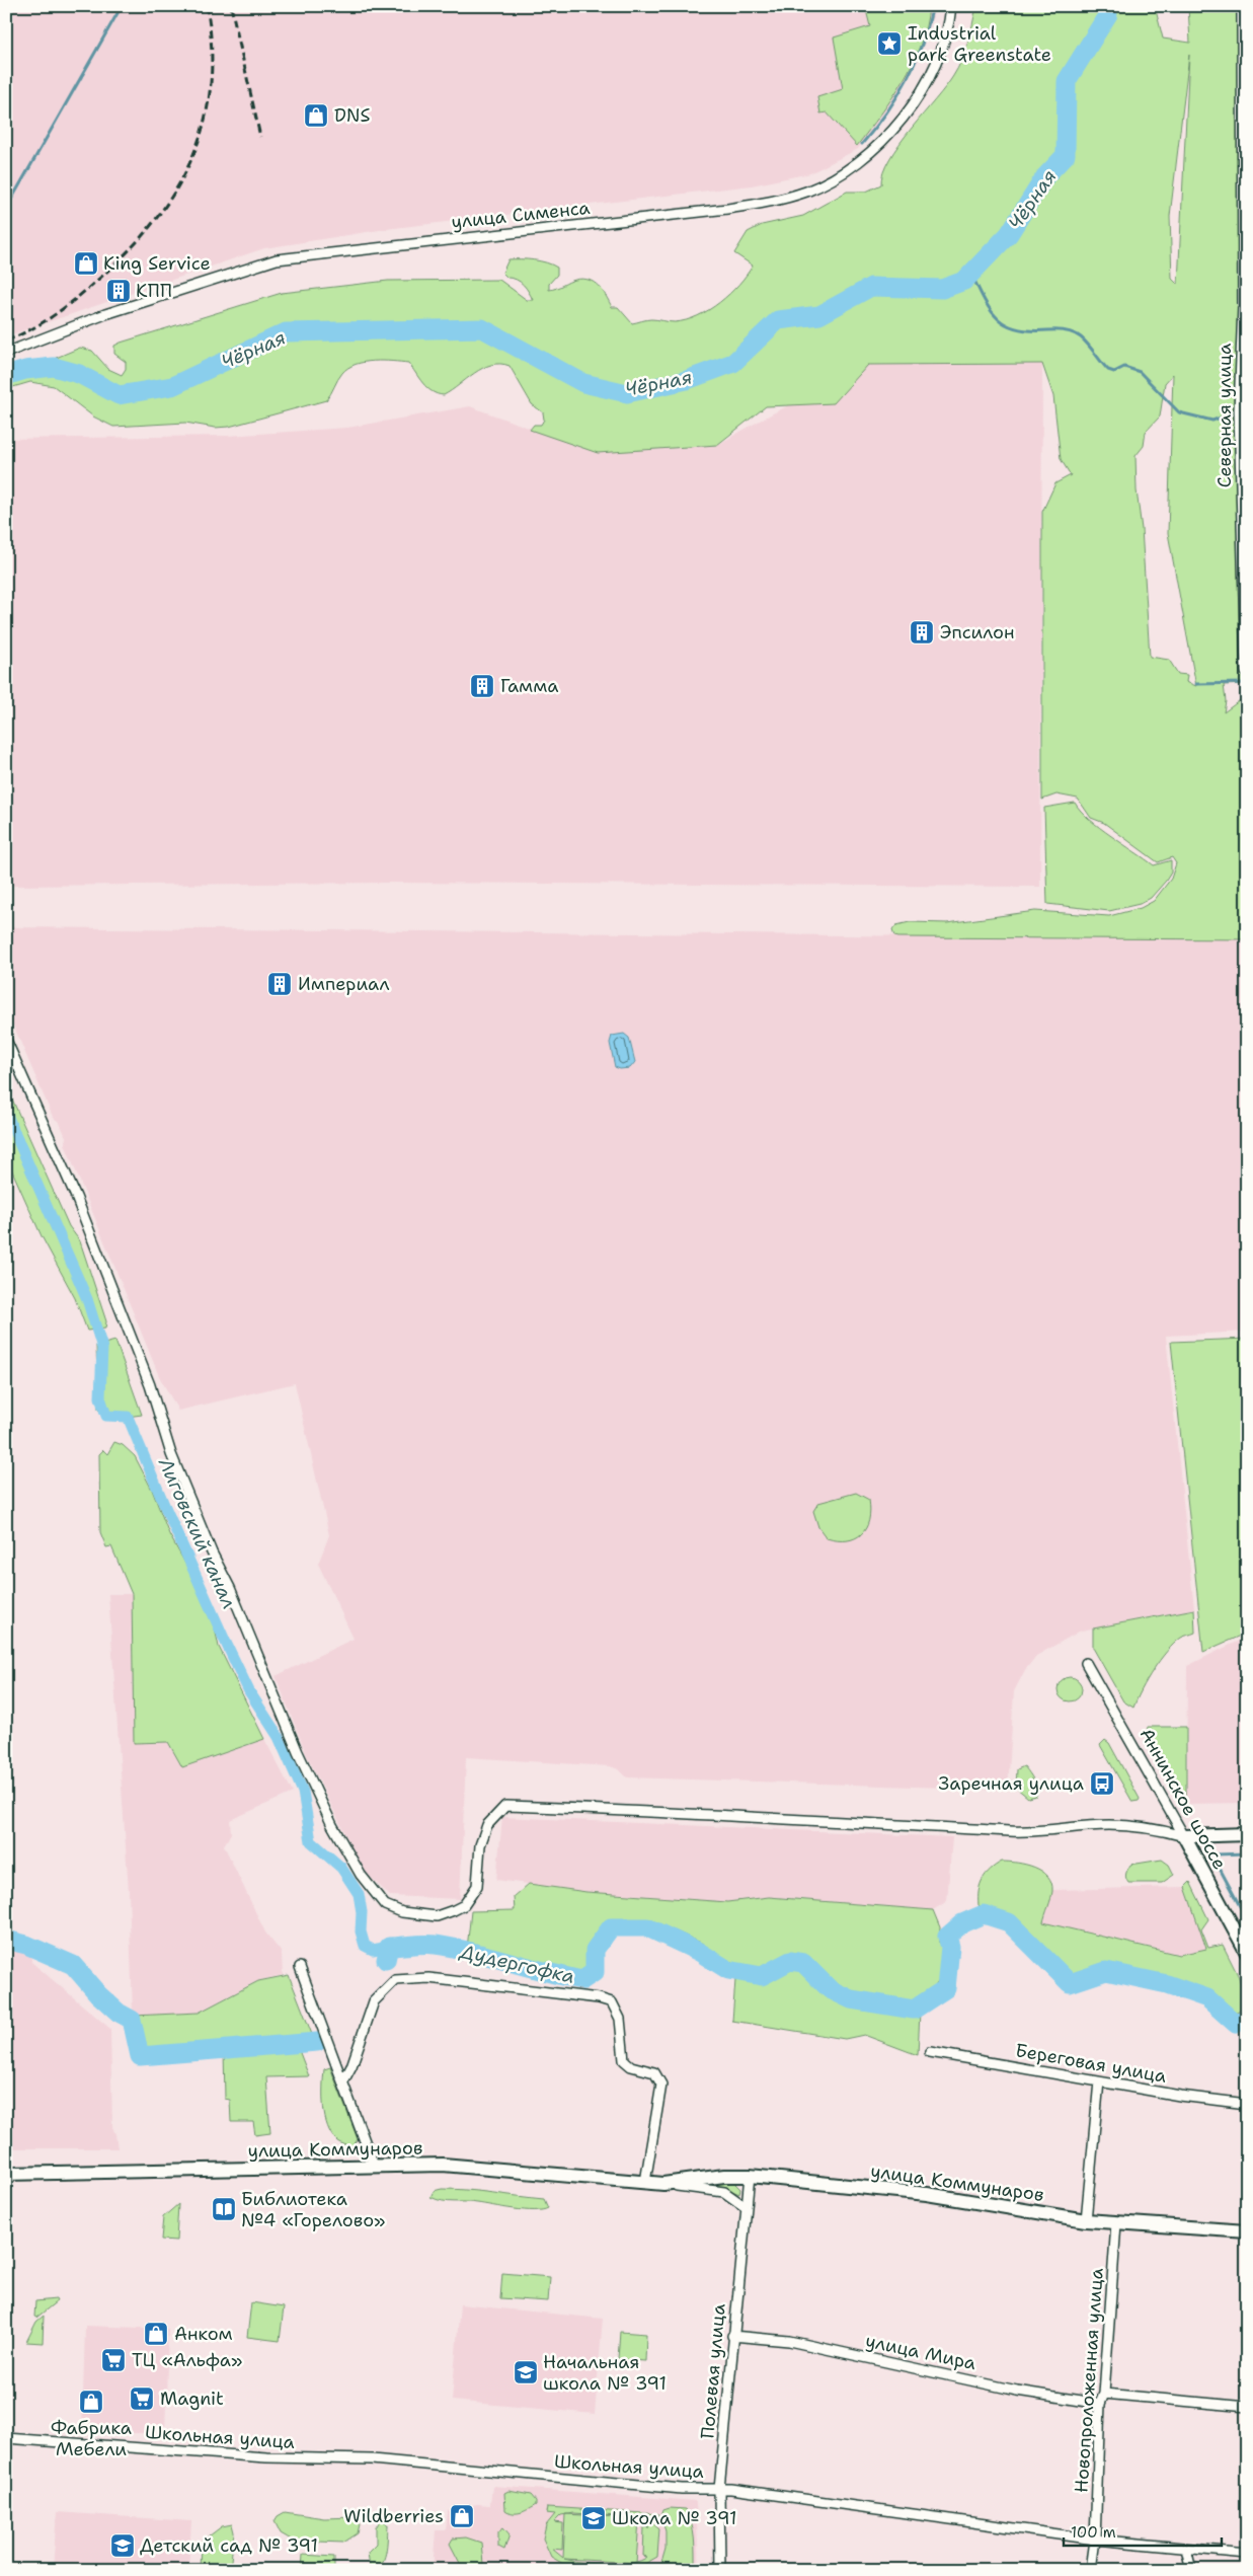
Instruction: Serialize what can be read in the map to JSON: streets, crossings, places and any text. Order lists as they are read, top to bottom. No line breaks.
{"streets":{"street":["улица Сименса","Северная улица","Аннинское шоссе","Береговая улица","улица Коммунаров","улица Мира","Полевая улица","Новопроложенная улица","Школьная улица"]},"crossings":[["улица Коммунаров","Полевая улица"],["улица Коммунаров","Новопроложенная улица"],["улица Мира","Полевая улица"],["улица Мира","Новопроложенная улица"],["Полевая улица","Школьная улица"],["Новопроложенная улица","Школьная улица"]],"water":["Чёрная","Лиговский канал","Дудергофка"],"places":{"place":["Industrial park Greenstate"],"shop":["DNS","King Service","Анком","Фабрика Мебели","Wildberries"],"building":["КПП","Эпсилон","Гамма","Империал"],"bus stop":["Заречная улица"],"library":["Библиотека №4 «Горелово»"],"supermarket":["ТЦ «Альфа»","Magnit"],"school or university":["Начальная школа № 391","Школа № 391","Детский сад № 391"]},"scale_bar":"100 m"}
